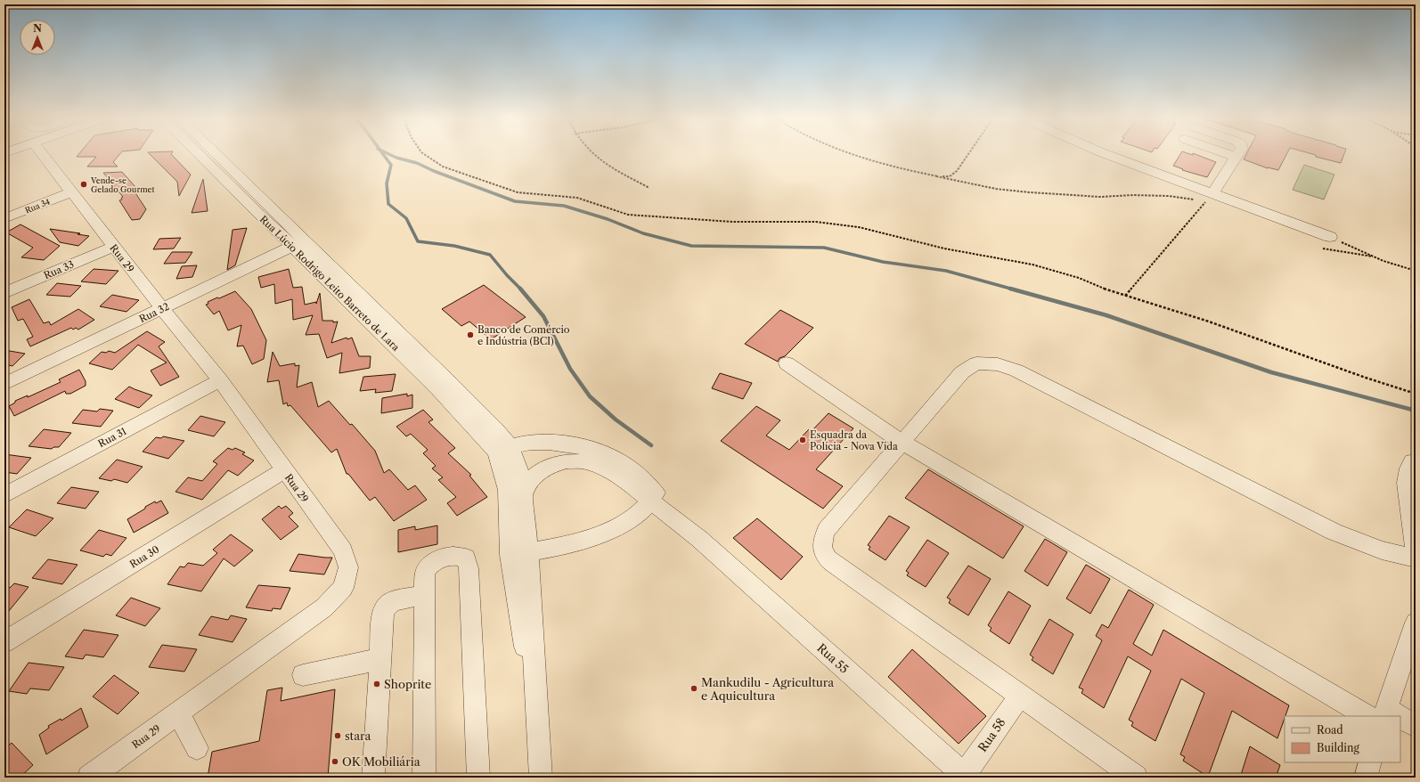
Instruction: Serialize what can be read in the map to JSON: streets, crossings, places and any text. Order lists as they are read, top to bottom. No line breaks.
{"streets":{"street":["Rua 34","Rua 29","Rua 33","Rua Lúcio Rodrigo Leito Barreto de Lara","Rua 32","Rua 31","Rua 30","Rua 55","Rua 58"]},"crossings":[["Rua 34","Rua 29"],["Rua 29","Rua 33"],["Rua 29","Rua 32"],["Rua 29","Rua 31"],["Rua 29","Rua 30"],["Rua Lúcio Rodrigo Leito Barreto de Lara","Rua 32"],["Rua 55","Rua 58"]],"places":["Vende-se Gelado Gourmet","Banco de Comércio e Indústria (BCI)","Esquadra da Polícia - Nova Vida","Shoprite","Mankudilu - Agricultura e Aquicultura","stara","OK Mobiliária"],"legend":["Road","Building"],"north":"top"}
